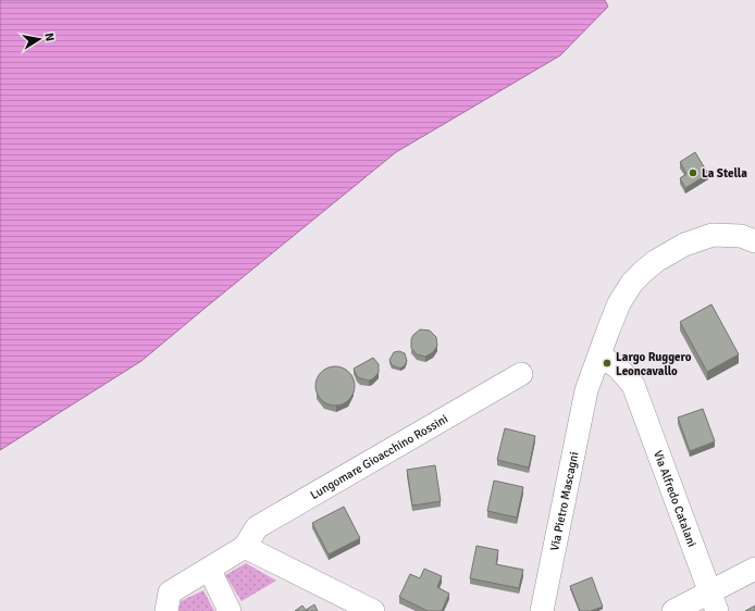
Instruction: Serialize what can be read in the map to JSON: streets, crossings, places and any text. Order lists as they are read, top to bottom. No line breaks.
{"streets":{"street":["Lungomare Gioacchino Rossini","Via Alfredo Catalani","Via Pietro Mascagni"]},"crossings":[["Via Alfredo Catalani","Via Pietro Mascagni"]],"places":["La Stella","Largo Ruggero Leoncavallo"],"north":"right"}
